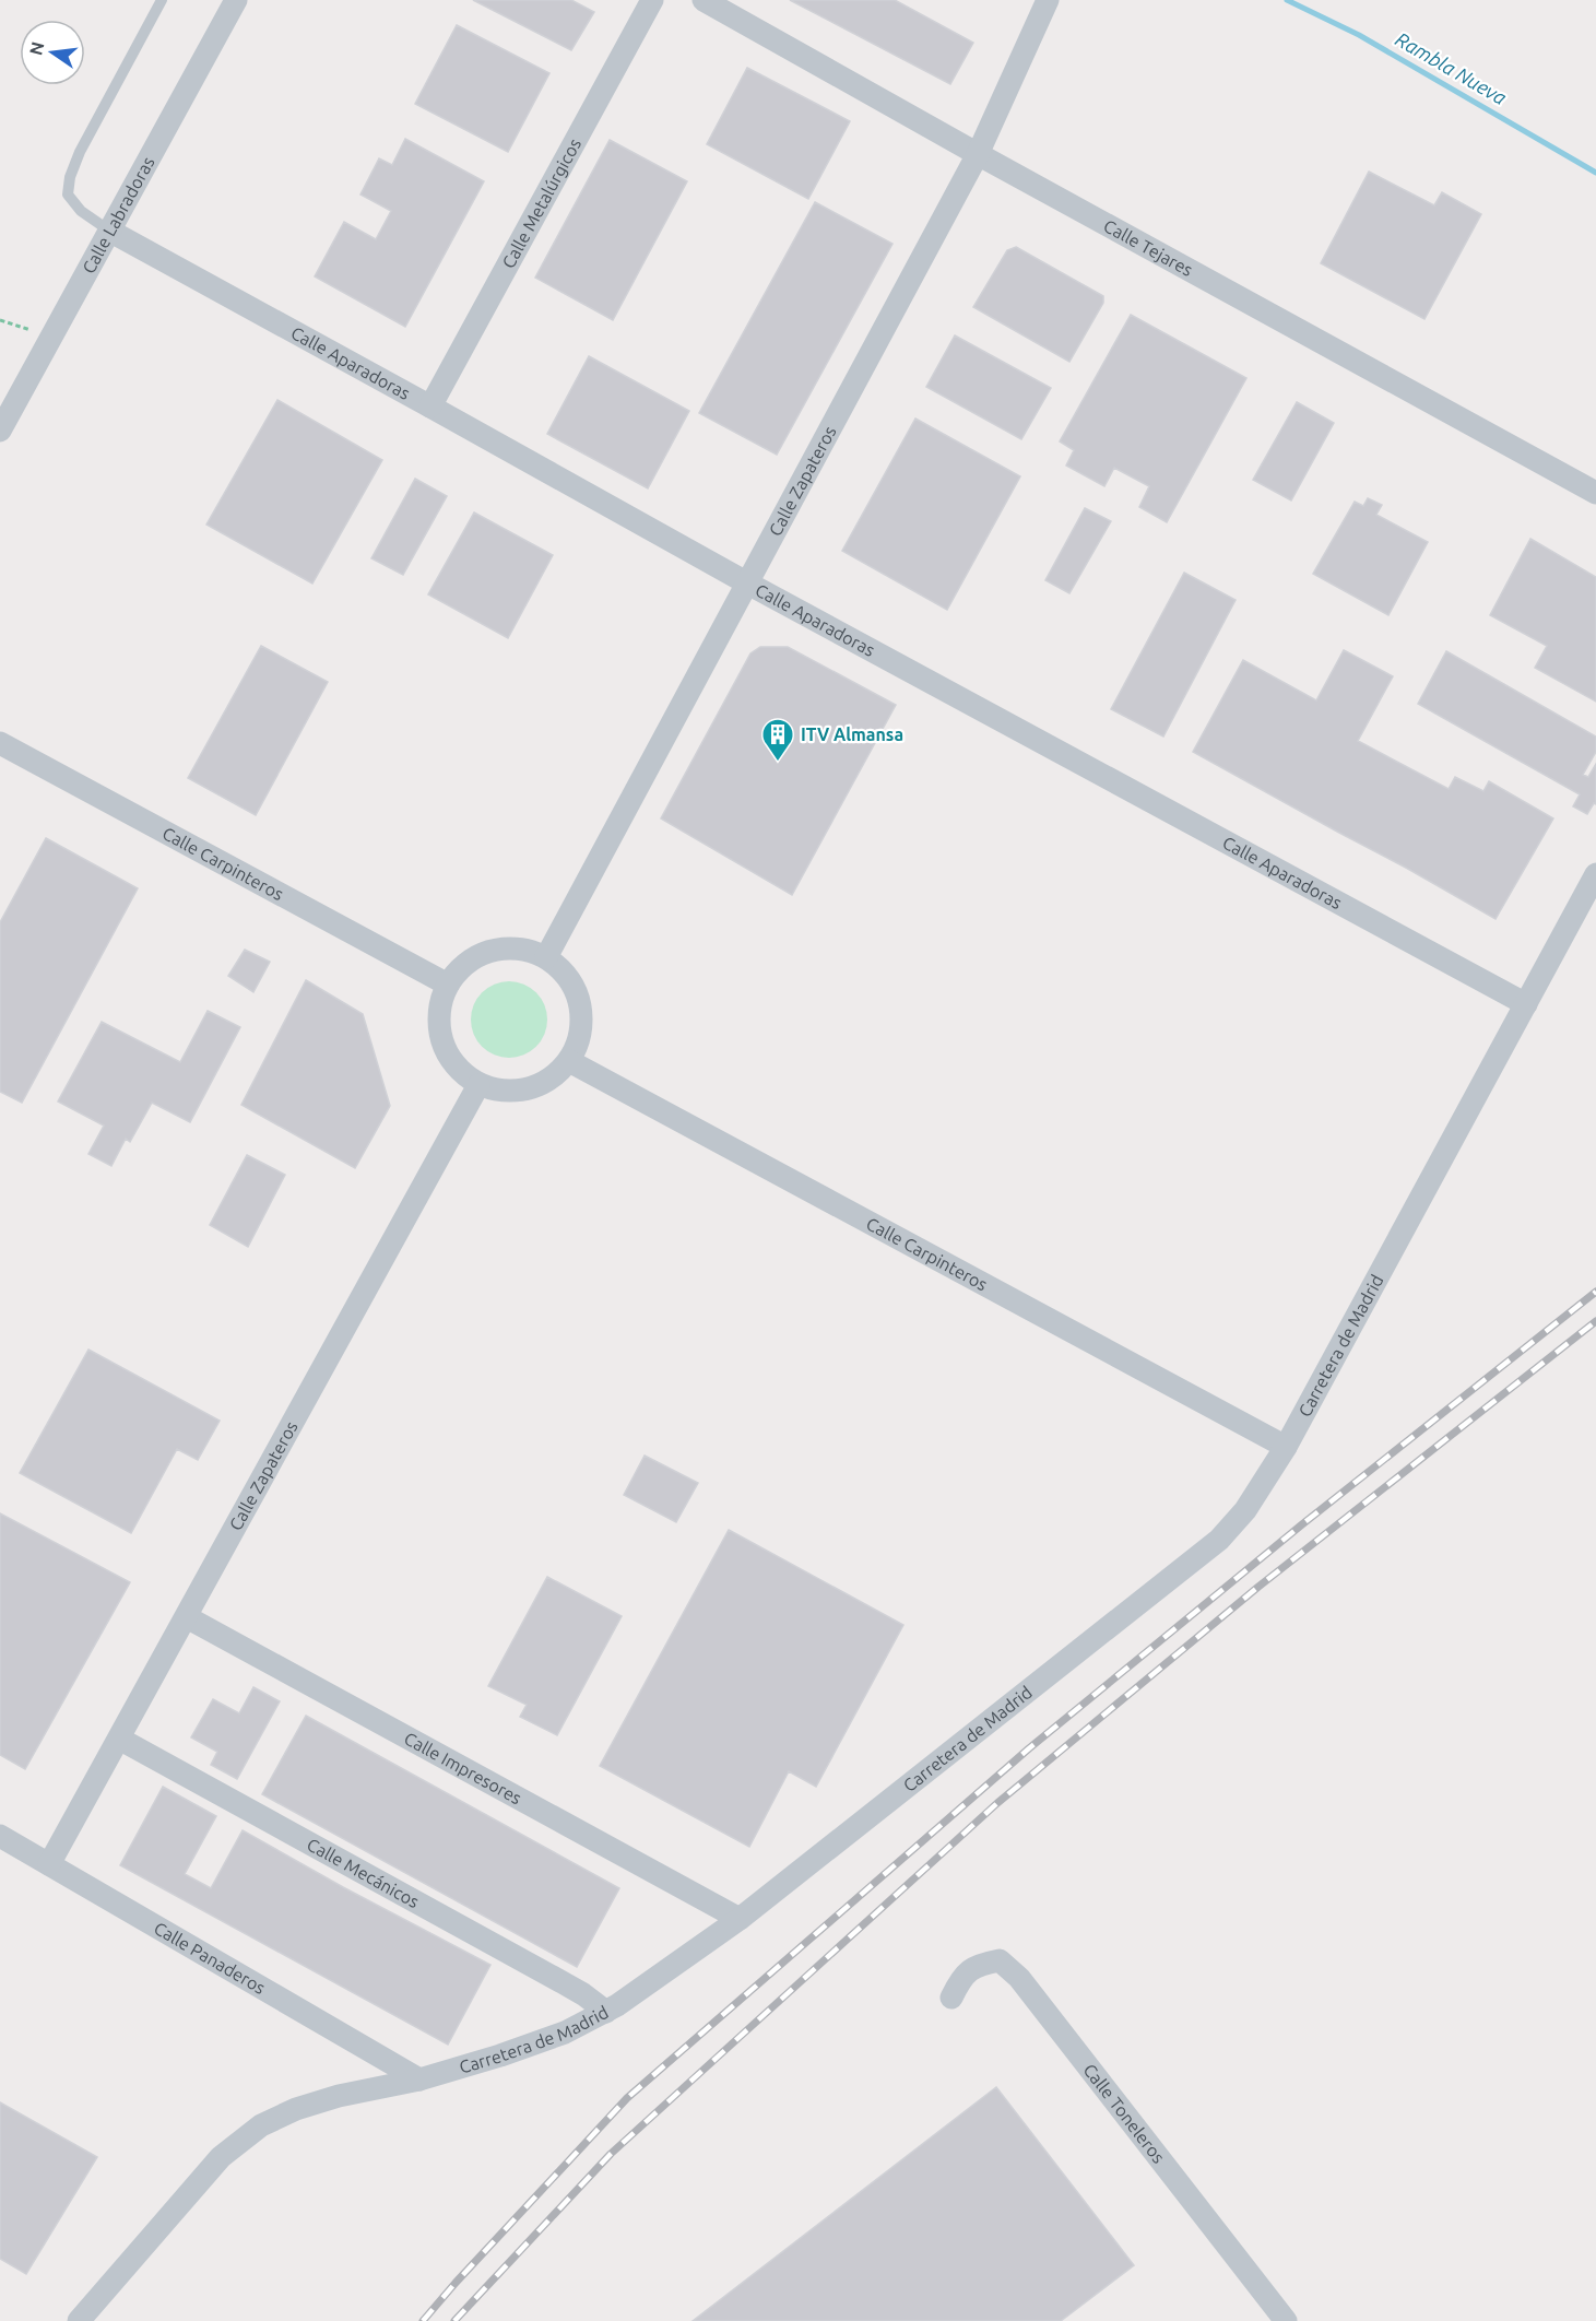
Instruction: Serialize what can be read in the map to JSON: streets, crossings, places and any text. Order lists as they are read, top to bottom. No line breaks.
{"streets":{"street":["Calle Metalúrgicos","Calle Labradoras","Calle Tejares","Calle Aparadoras","Calle Zapateros","Calle Carpinteros","Carretera de Madrid","Calle Impresores","Calle Mecánicos","Calle Panaderos","Calle Toneleros"]},"crossings":[["Calle Metalúrgicos","Calle Aparadoras"],["Calle Labradoras","Calle Aparadoras"],["Calle Tejares","Calle Zapateros"],["Calle Aparadoras","Calle Zapateros"],["Calle Aparadoras","Carretera de Madrid"],["Calle Zapateros","Calle Carpinteros"],["Calle Zapateros","Calle Impresores"],["Calle Zapateros","Calle Mecánicos"],["Calle Zapateros","Calle Panaderos"],["Calle Carpinteros","Carretera de Madrid"],["Carretera de Madrid","Calle Impresores"],["Carretera de Madrid","Calle Mecánicos"],["Carretera de Madrid","Calle Panaderos"]],"water":["Rambla Nueva"],"places":{"building":["ITV Almansa"]},"north":"left"}
